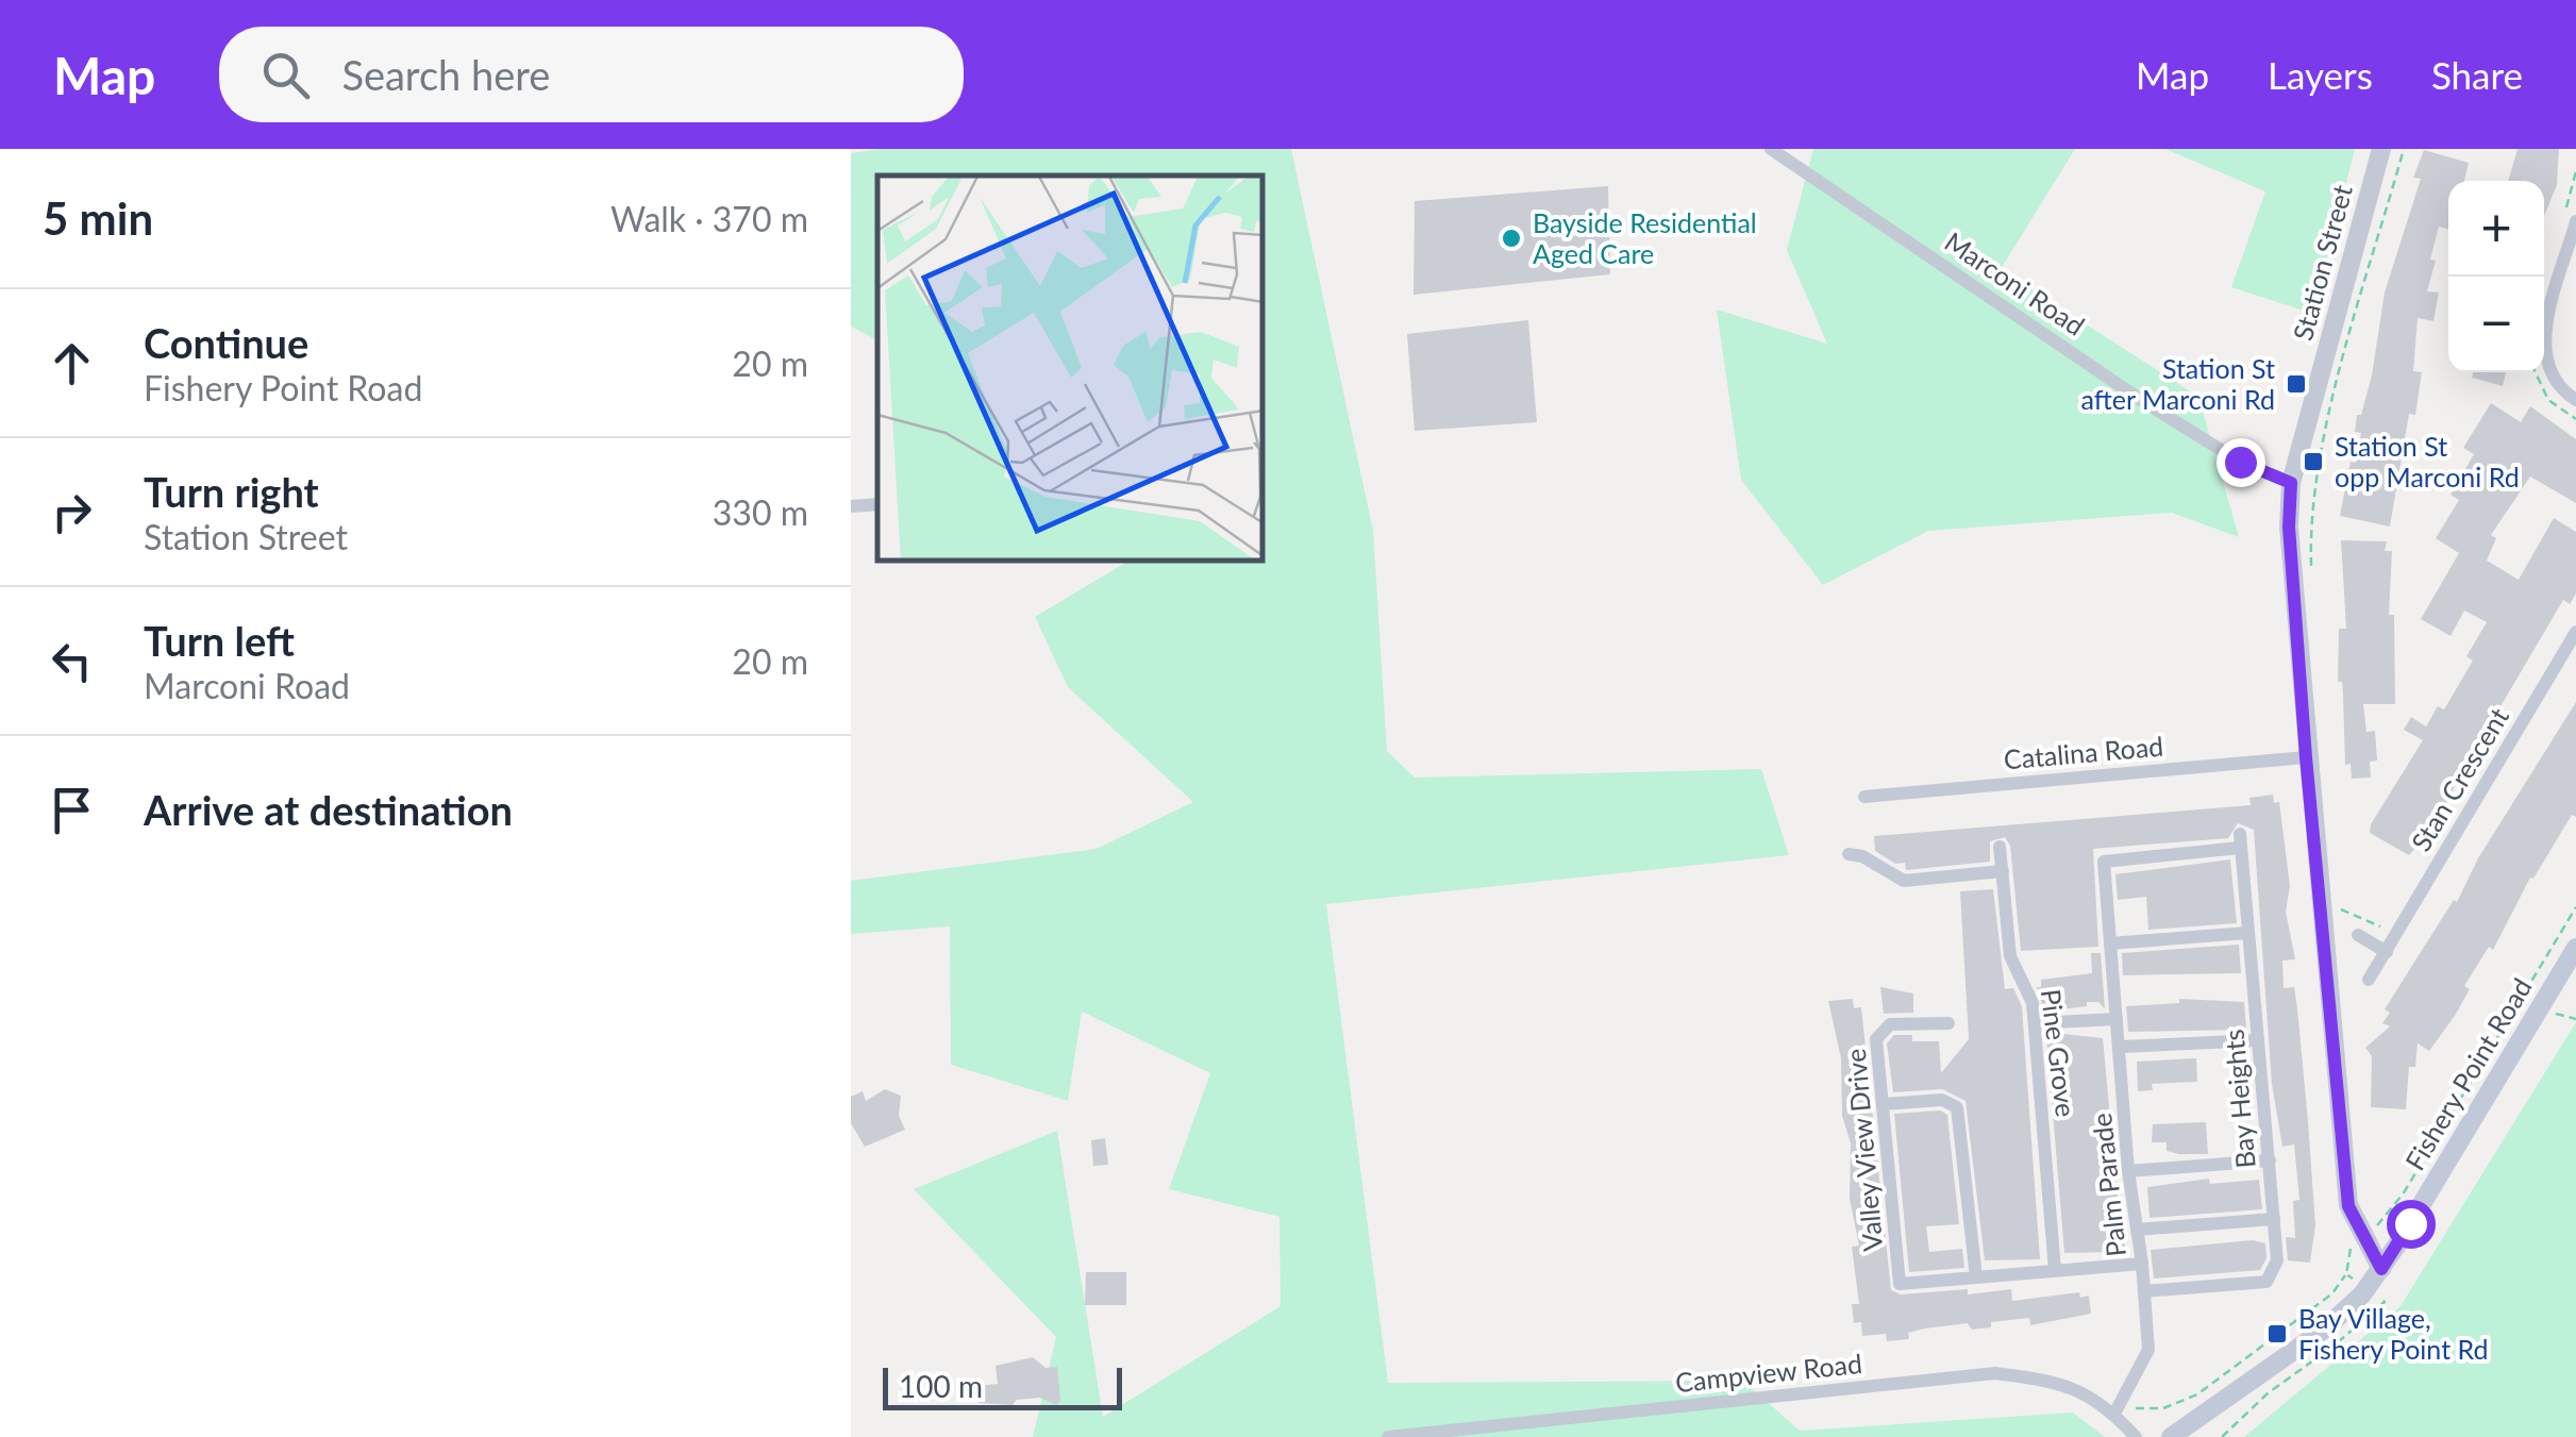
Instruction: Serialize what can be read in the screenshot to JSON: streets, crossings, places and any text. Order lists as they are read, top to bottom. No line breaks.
{"streets":{"main road":["Fishery Point Road"],"street":["Station Street","Marconi Road","Catalina Road","Stan Crescent","Pine Grove","Bay Heights","Valley View Drive","Palm Parade","Campview Road"]},"crossings":[["Station Street","Marconi Road"],["Station Street","Catalina Road"],["Station Street","Fishery Point Road"],["Pine Grove","Valley View Drive"],["Bay Heights","Palm Parade"],["Valley View Drive","Palm Parade"],["Palm Parade","Campview Road"]],"places":{"other":["Bayside Residential Aged Care"],"transit":["Station St after Marconi Rd","Station St opp Marconi Rd","Bay Village, Fishery Point Rd"]},"scale_bar":"100 m","page":{"header":"Map","search":"Search here","nav":["Map","Layers","Share"],"heading":["5 min","Walk · 370 m"],"map_buttons":["+","−"],"list":[["Continue","Fishery Point Road","20 m"],["Turn right","Station Street","330 m"],["Turn left","Marconi Road","20 m"],"Arrive at destination"],"scale":"100 m"}}
